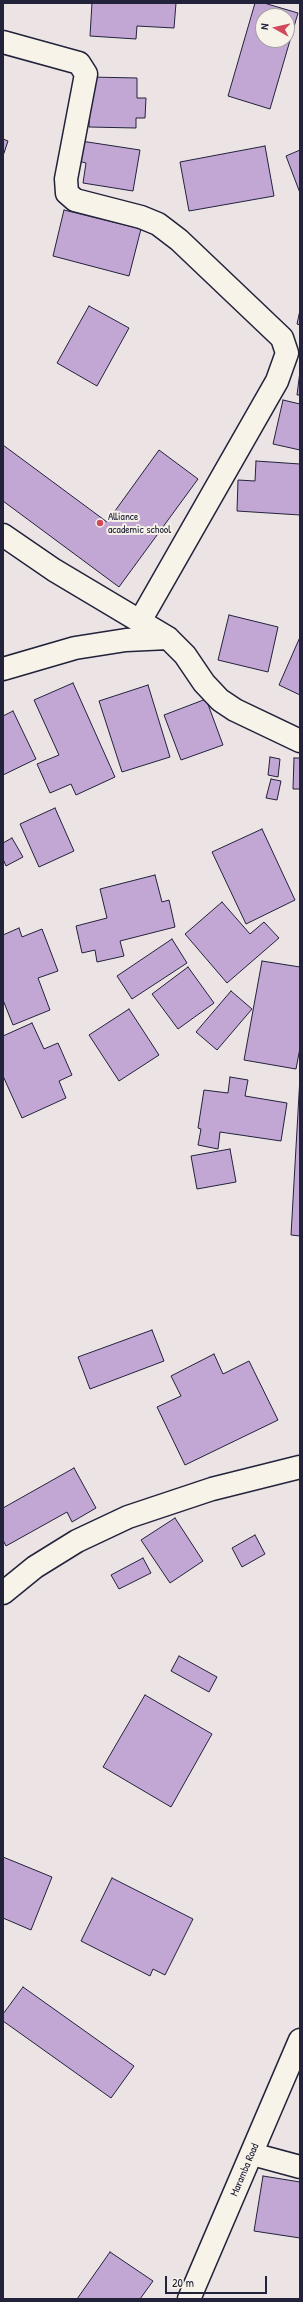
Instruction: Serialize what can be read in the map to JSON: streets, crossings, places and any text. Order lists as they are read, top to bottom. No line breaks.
{"streets":{"street":["Maramba Road"]},"places":["Alliance academic school"],"scale_bar":"20 m","north":"left"}
